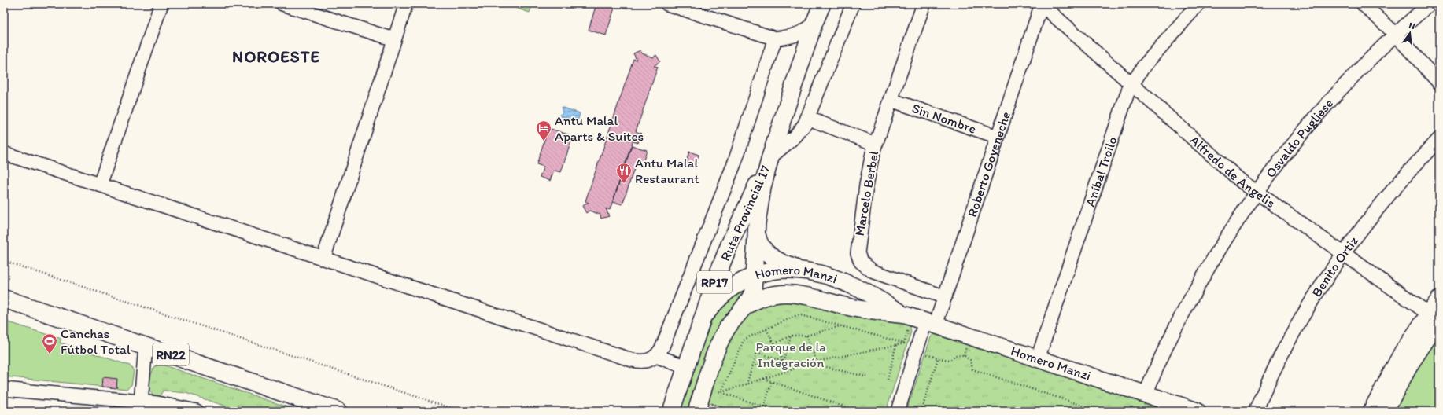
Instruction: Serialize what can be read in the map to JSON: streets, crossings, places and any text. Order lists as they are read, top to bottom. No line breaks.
{"streets":{"highway":["RN22"],"main road":["Ruta Provincial 17","Homero Manzi","RP17"],"street":["Sin Nombre","Osvaldo Pugliese","Roberto Goyeneche","Aníbal Troilo","Alfredo de Ángelis","Marcelo Berbel","Benito Ortiz"]},"crossings":[["Sin Nombre","Roberto Goyeneche"],["Sin Nombre","Marcelo Berbel"],["Osvaldo Pugliese","Alfredo de Ángelis"],["Osvaldo Pugliese","Homero Manzi"],["Roberto Goyeneche","Alfredo de Ángelis"],["Roberto Goyeneche","Marcelo Berbel"],["Roberto Goyeneche","Homero Manzi"],["Aníbal Troilo","Alfredo de Ángelis"],["Aníbal Troilo","Homero Manzi"],["Alfredo de Ángelis","Benito Ortiz"],["Ruta Provincial 17","Homero Manzi"]],"districts":["NOROESTE"],"parks":["Parque de la Integración"],"places":{"hotel":["Antu Malal Aparts & Suites"],"restaurant":["Antu Malal Restaurant"],"sports":["Canchas Fútbol Total"]},"north":"top"}
